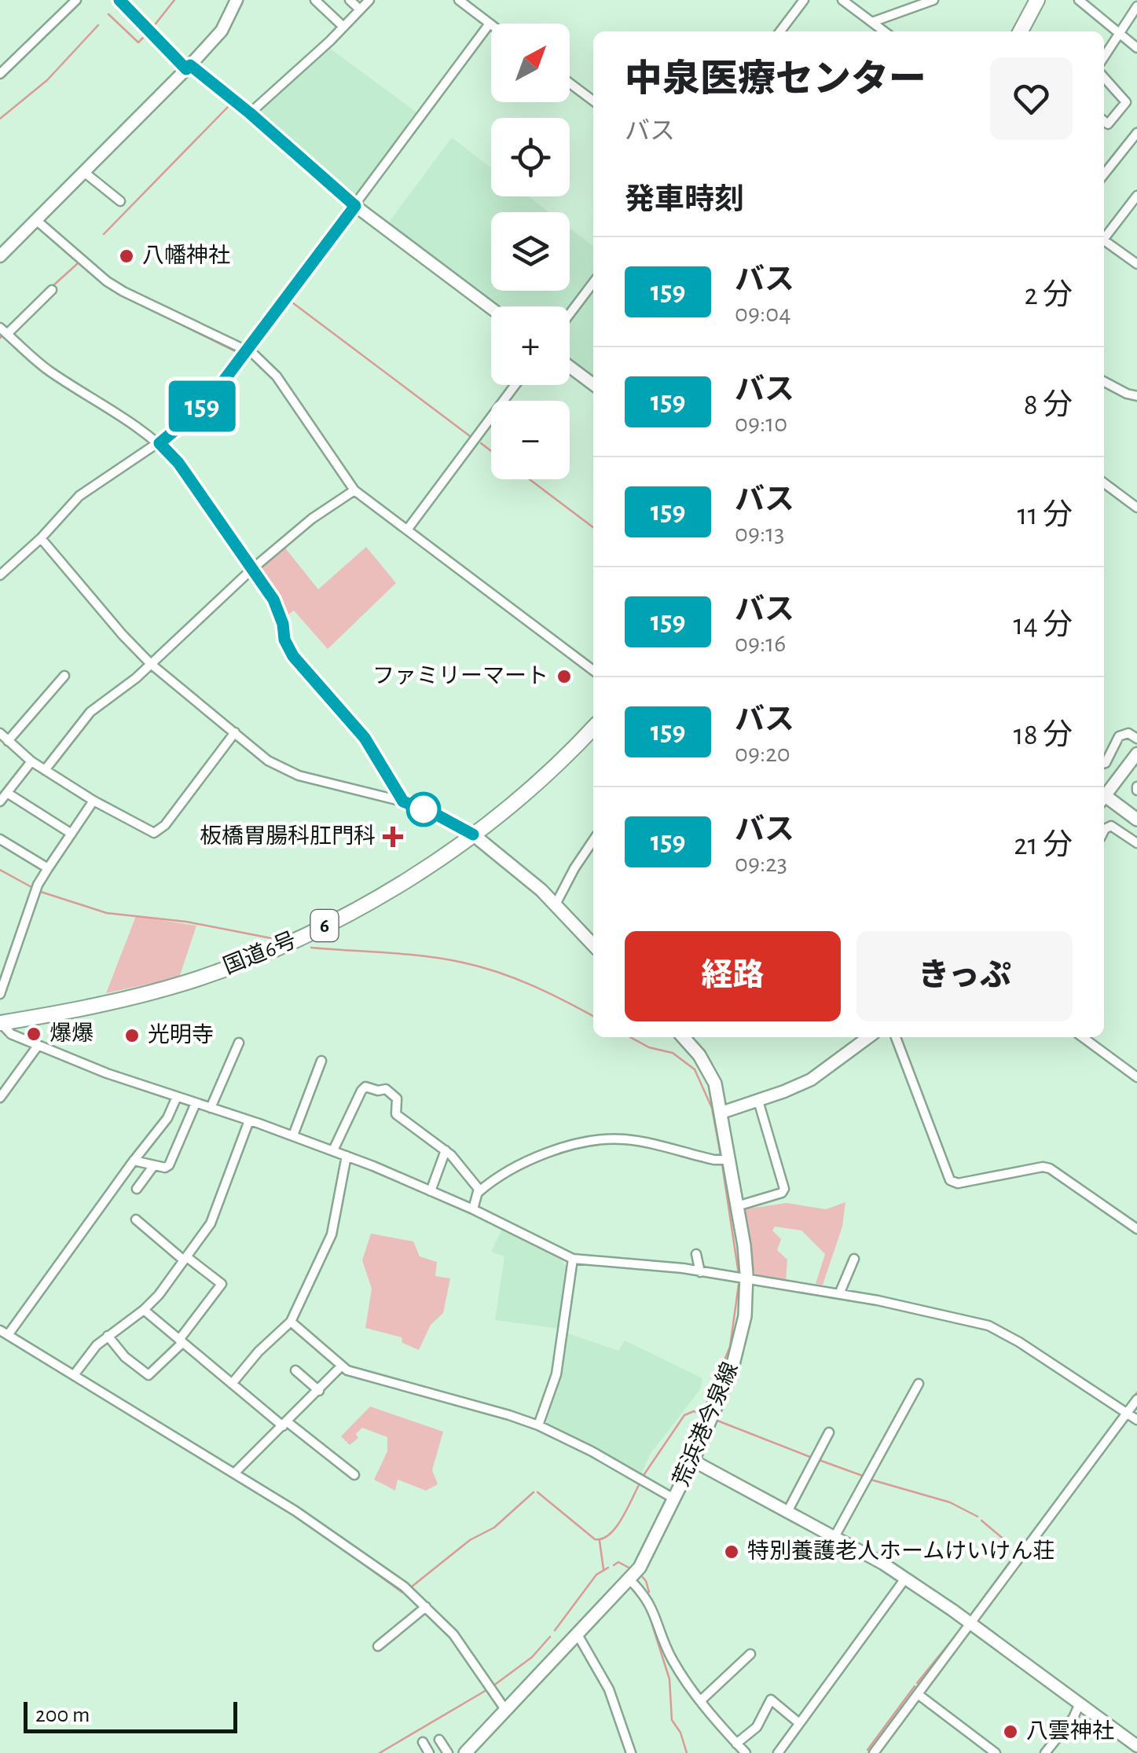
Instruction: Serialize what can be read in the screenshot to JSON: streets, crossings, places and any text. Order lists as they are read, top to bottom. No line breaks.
{"streets":{"highway":["6","国道6号"],"main road":["荒浜港今泉線"]},"places":{"other":["八幡神社","ファミリーマート","爆爆","光明寺","特別養護老人ホームけいけん荘","八雲神社"],"health":["板橋胃腸科肛門科"]},"lines":["bus line 159"],"scale_bar":"200 m","north":"top right","page":{"on_map":"159","map_buttons":["+","−"],"heading":[["中泉医療センター","バス"],"発車時刻"],"list":[{"mark":"159","name":"バス","note":"09:04","value":"2 分"},{"mark":"159","name":"バス","note":"09:10","value":"8 分"},{"mark":"159","name":"バス","note":"09:13","value":"11 分"},{"mark":"159","name":"バス","note":"09:16","value":"14 分"},{"mark":"159","name":"バス","note":"09:20","value":"18 分"},{"mark":"159","name":"バス","note":"09:23","value":"21 分"}],"buttons":["経路","きっぷ"],"scale":"200 m"}}
